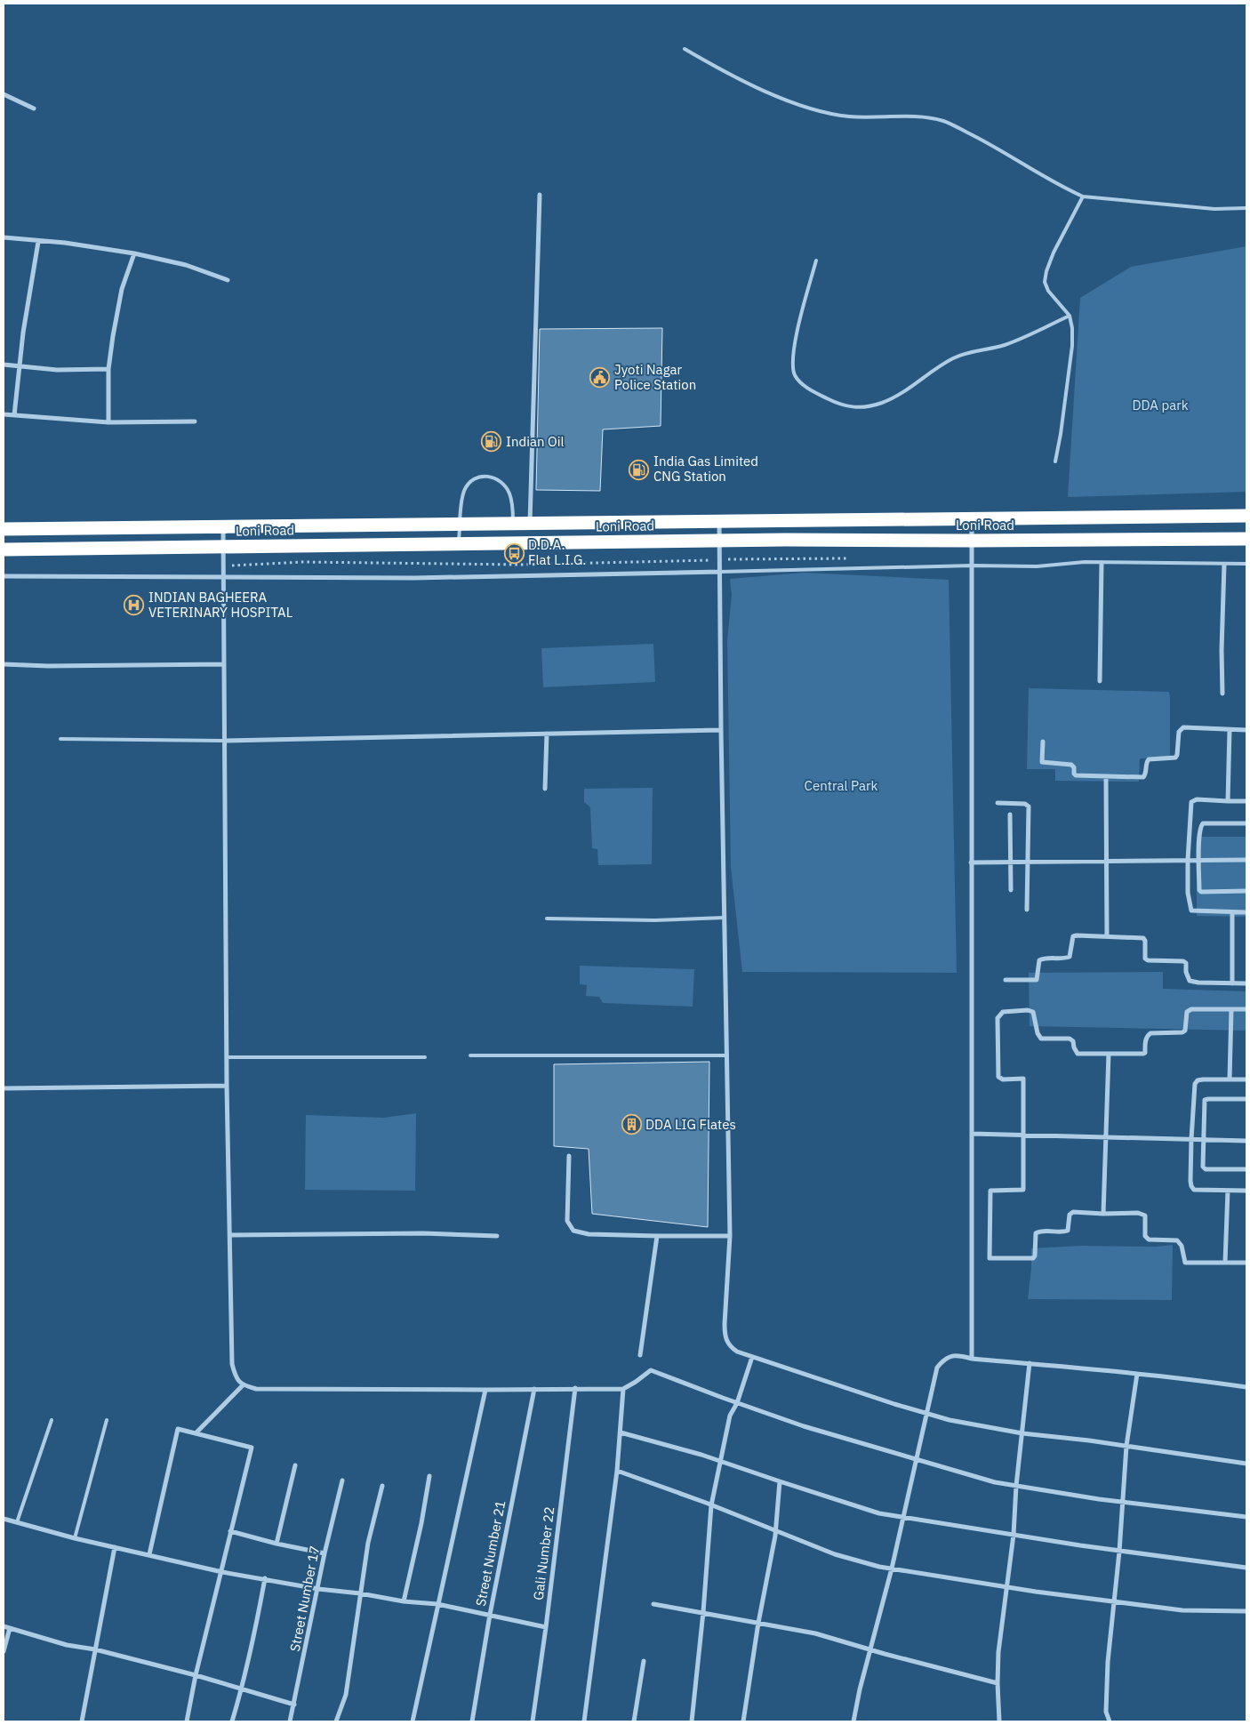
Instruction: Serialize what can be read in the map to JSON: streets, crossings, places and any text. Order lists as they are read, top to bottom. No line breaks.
{"streets":{"highway":["Loni Road"],"street":["Street Number 21","Gali Number 22","Street Number 17"]},"parks":["DDA park","Central Park"],"places":{"public building":["Jyoti Nagar Police Station"],"fuel station":["Indian Oil","India Gas Limited CNG Station"],"bus stop":["D.D.A. Flat L.I.G."],"hospital":["INDIAN BAGHEERA VETERINARY HOSPITAL"],"building":["DDA LIG Flates"]}}
